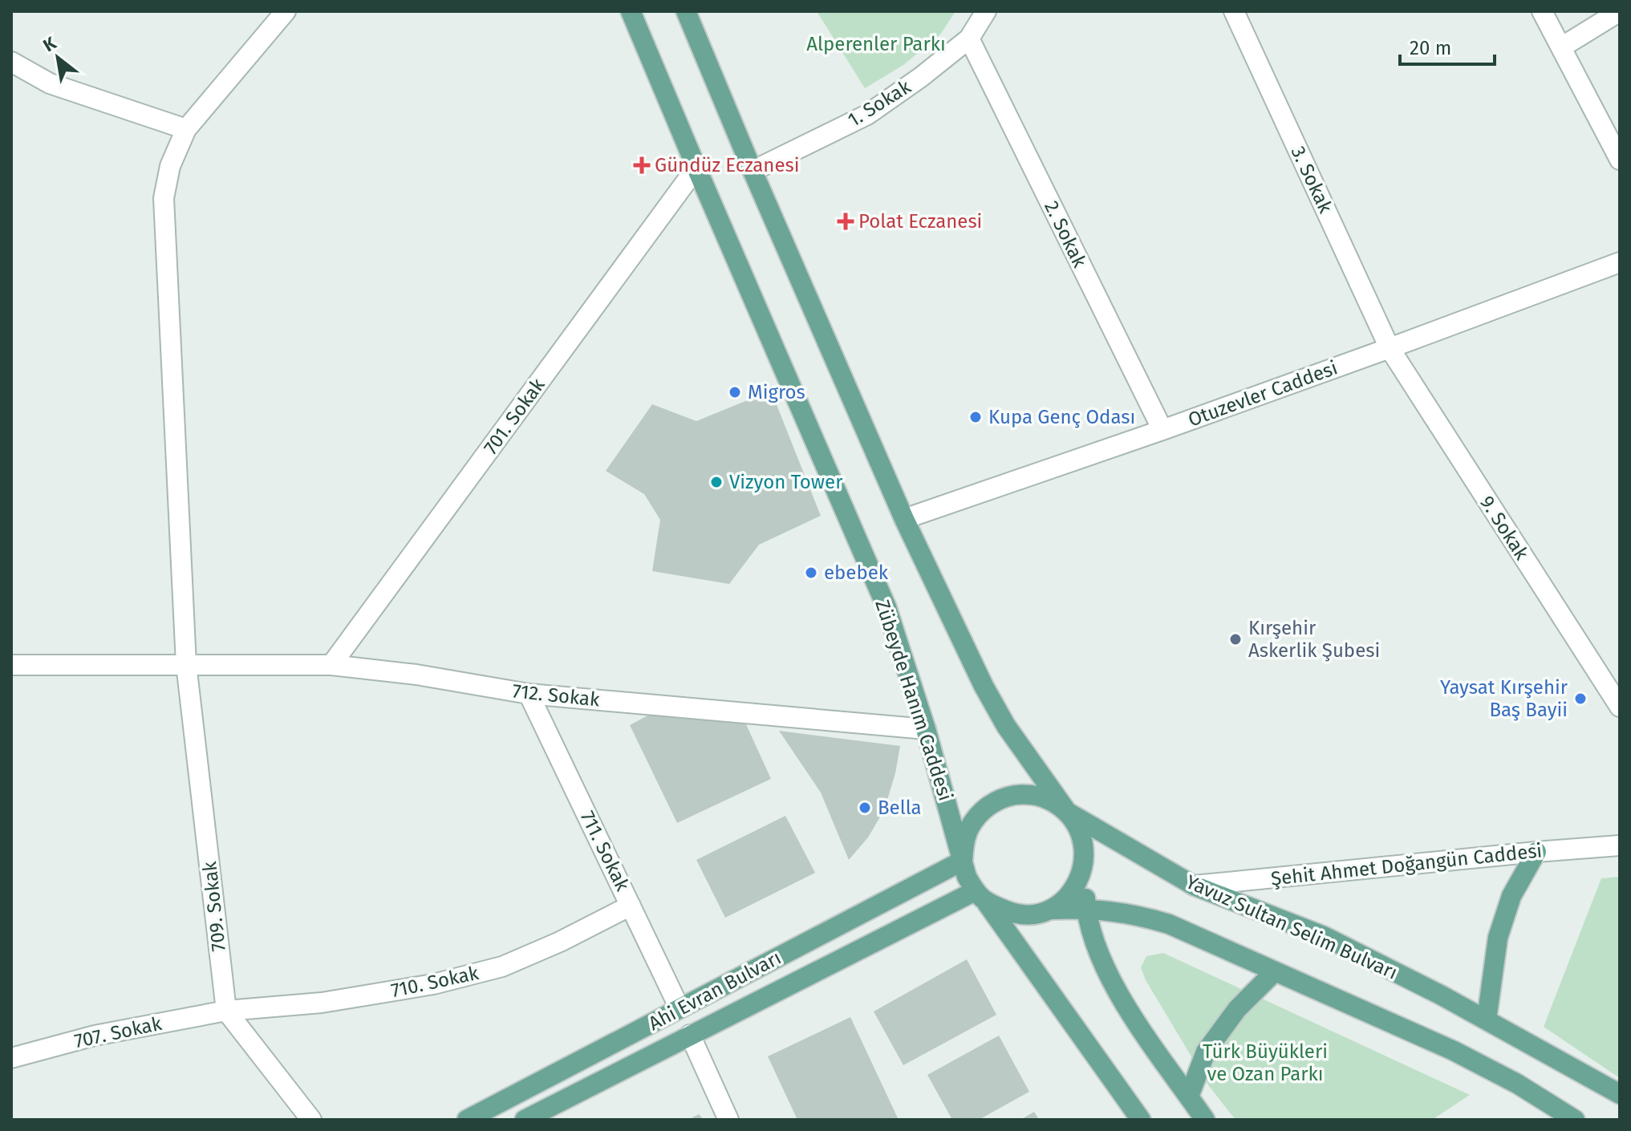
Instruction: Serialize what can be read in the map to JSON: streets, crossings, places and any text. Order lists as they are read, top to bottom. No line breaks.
{"streets":{"main road":["Zübeyde Hanım Caddesi","Yavuz Sultan Selim Bulvarı","Ahi Evran Bulvarı"],"street":["1. Sokak","3. Sokak","2. Sokak","Otuzevler Caddesi","701. Sokak","9. Sokak","712. Sokak","711. Sokak","Şehit Ahmet Doğangün Caddesi","709. Sokak","710. Sokak","707. Sokak"]},"crossings":[["1. Sokak","2. Sokak"],["3. Sokak","Otuzevler Caddesi"],["3. Sokak","9. Sokak"],["2. Sokak","Otuzevler Caddesi"],["Otuzevler Caddesi","9. Sokak"],["701. Sokak","712. Sokak"],["701. Sokak","Zübeyde Hanım Caddesi"],["712. Sokak","Zübeyde Hanım Caddesi"],["712. Sokak","711. Sokak"],["712. Sokak","709. Sokak"],["Zübeyde Hanım Caddesi","Yavuz Sultan Selim Bulvarı"],["Zübeyde Hanım Caddesi","Ahi Evran Bulvarı"],["711. Sokak","710. Sokak"],["711. Sokak","Ahi Evran Bulvarı"],["Şehit Ahmet Doğangün Caddesi","Yavuz Sultan Selim Bulvarı"],["709. Sokak","710. Sokak"],["709. Sokak","707. Sokak"],["Yavuz Sultan Selim Bulvarı","Ahi Evran Bulvarı"],["710. Sokak","707. Sokak"]],"parks":["Alperenler Parkı","Türk Büyükleri ve Ozan Parkı"],"places":{"health":["Gündüz Eczanesi","Polat Eczanesi"],"other":["Migros","Kupa Genç Odası","Vizyon Tower","ebebek","Kırşehir Askerlik Şubesi","Yaysat Kırşehir Baş Bayii","Bella"]},"scale_bar":"20 m","north":"top left"}
